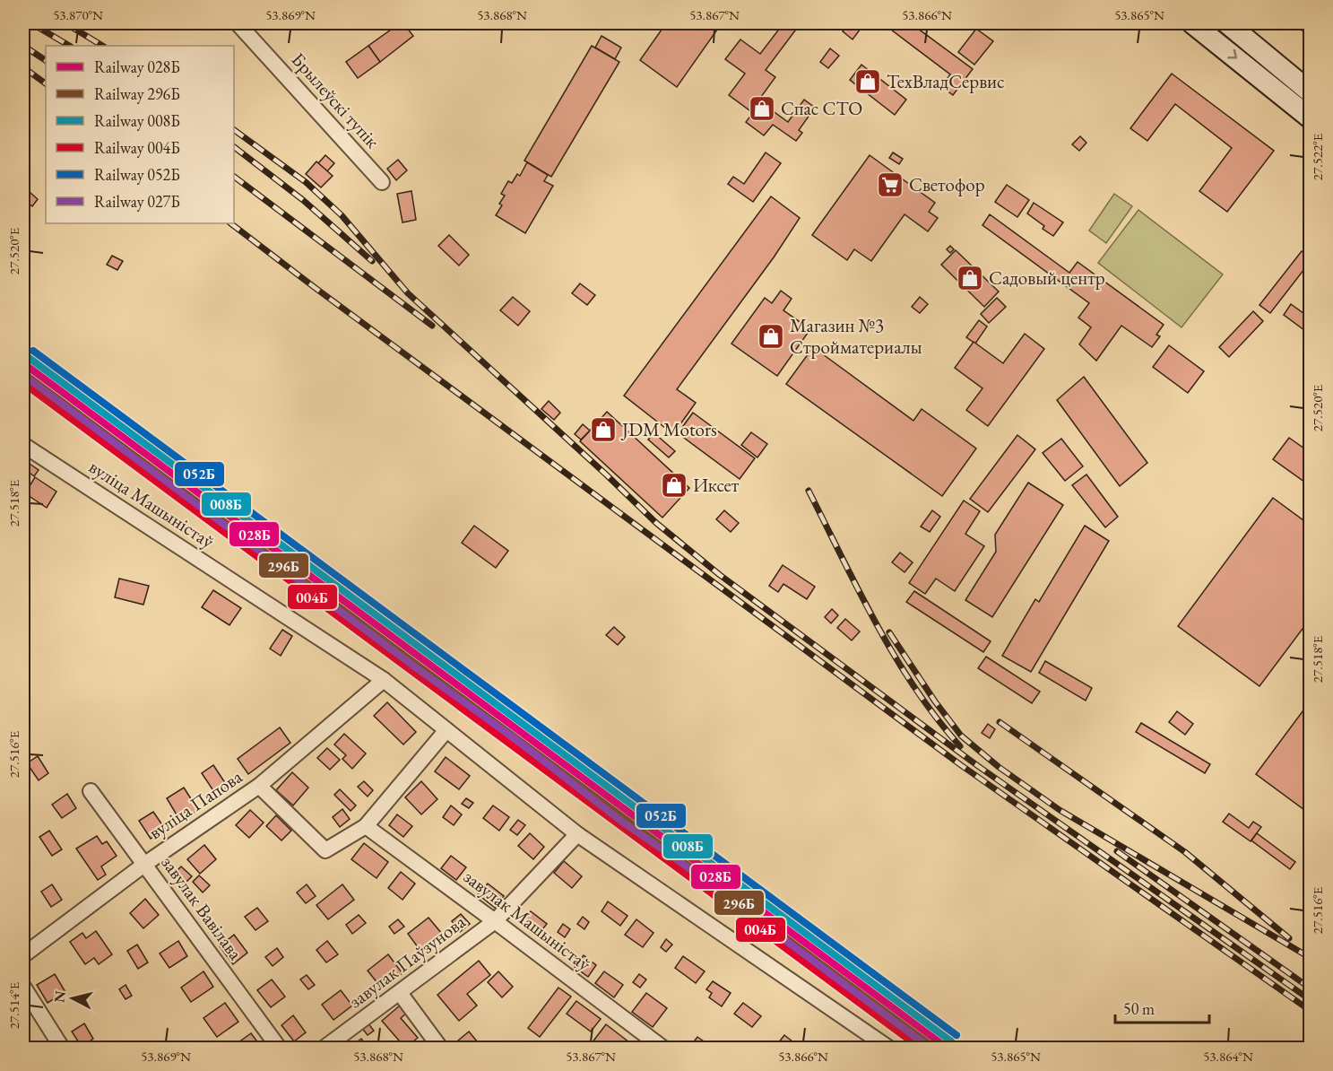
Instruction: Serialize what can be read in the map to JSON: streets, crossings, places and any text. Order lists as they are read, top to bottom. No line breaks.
{"streets":{"street":["Брылеўскі тупік","вуліца Машыністаў","вуліца Папова","завулак Вавілава","завулак Машыністаў","завулак Паўзунова"]},"crossings":[["вуліца Машыністаў","вуліца Папова"],["вуліца Машыністаў","завулак Паўзунова"],["вуліца Папова","завулак Вавілава"],["завулак Машыністаў","завулак Паўзунова"]],"places":{"shop":["ТехВладСервис","Спас СТО","Садовый центр","Магазин №3 Стройматериалы","JDM Motors","Иксет"],"supermarket":["Светофор"]},"lines":["rail line 052Б","rail line 008Б","rail line 028Б","rail line 296Б","rail line 027Б","rail line 004Б"],"legend":["Railway 028Б","Railway 296Б","Railway 008Б","Railway 004Б","Railway 052Б","Railway 027Б"],"scale_bar":"50 m","north":"left","coordinates":["53.870°N","53.869°N","53.868°N","53.867°N","53.866°N","53.865°N","27.522°E","27.520°E","27.518°E","27.516°E","27.514°E","53.864°N"]}
